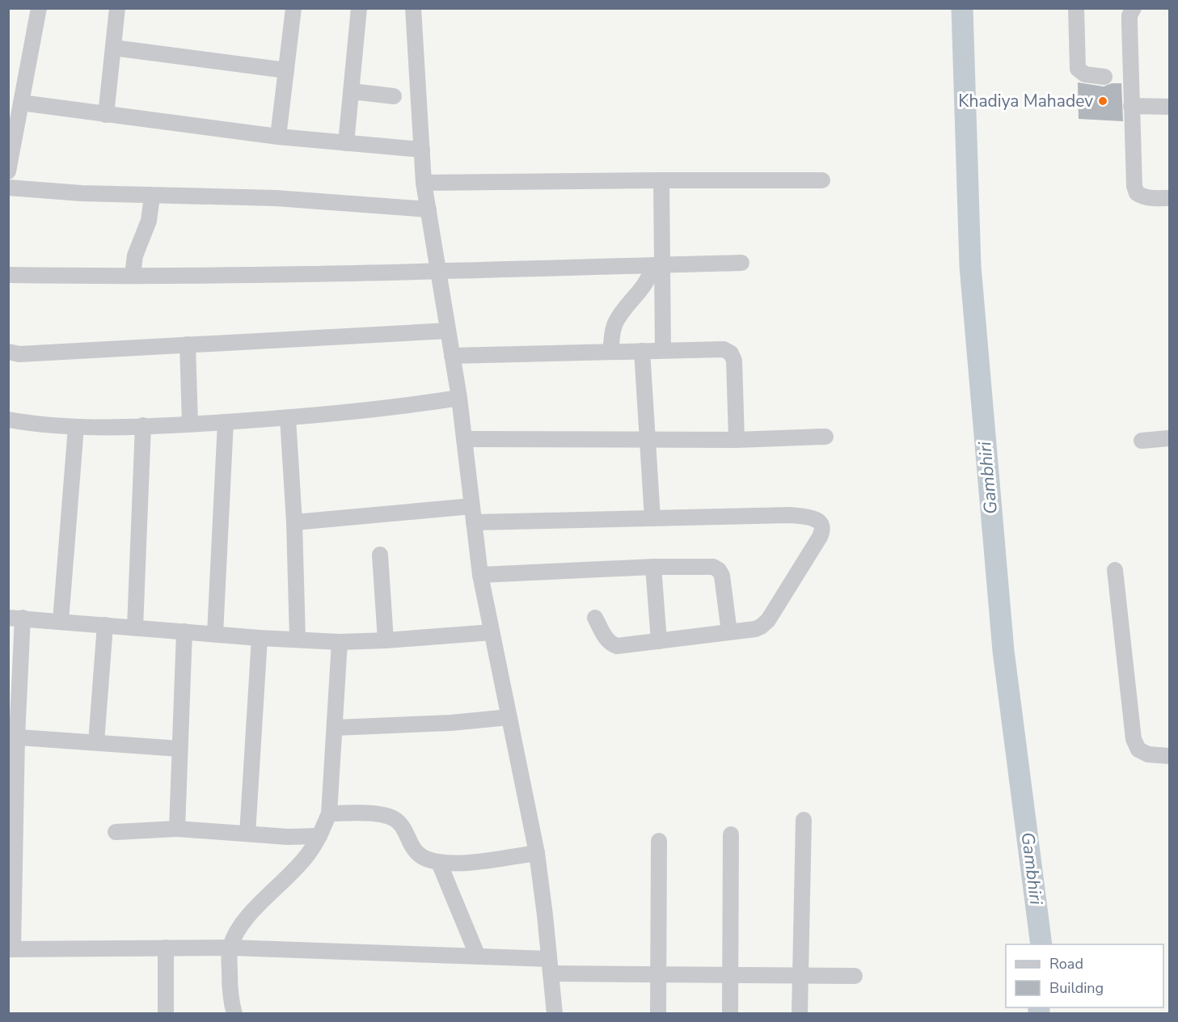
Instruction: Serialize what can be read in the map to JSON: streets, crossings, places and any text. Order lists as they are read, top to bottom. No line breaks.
{"water":["Gambhiri"],"places":["Khadiya Mahadev"],"legend":["Road","Building"]}
